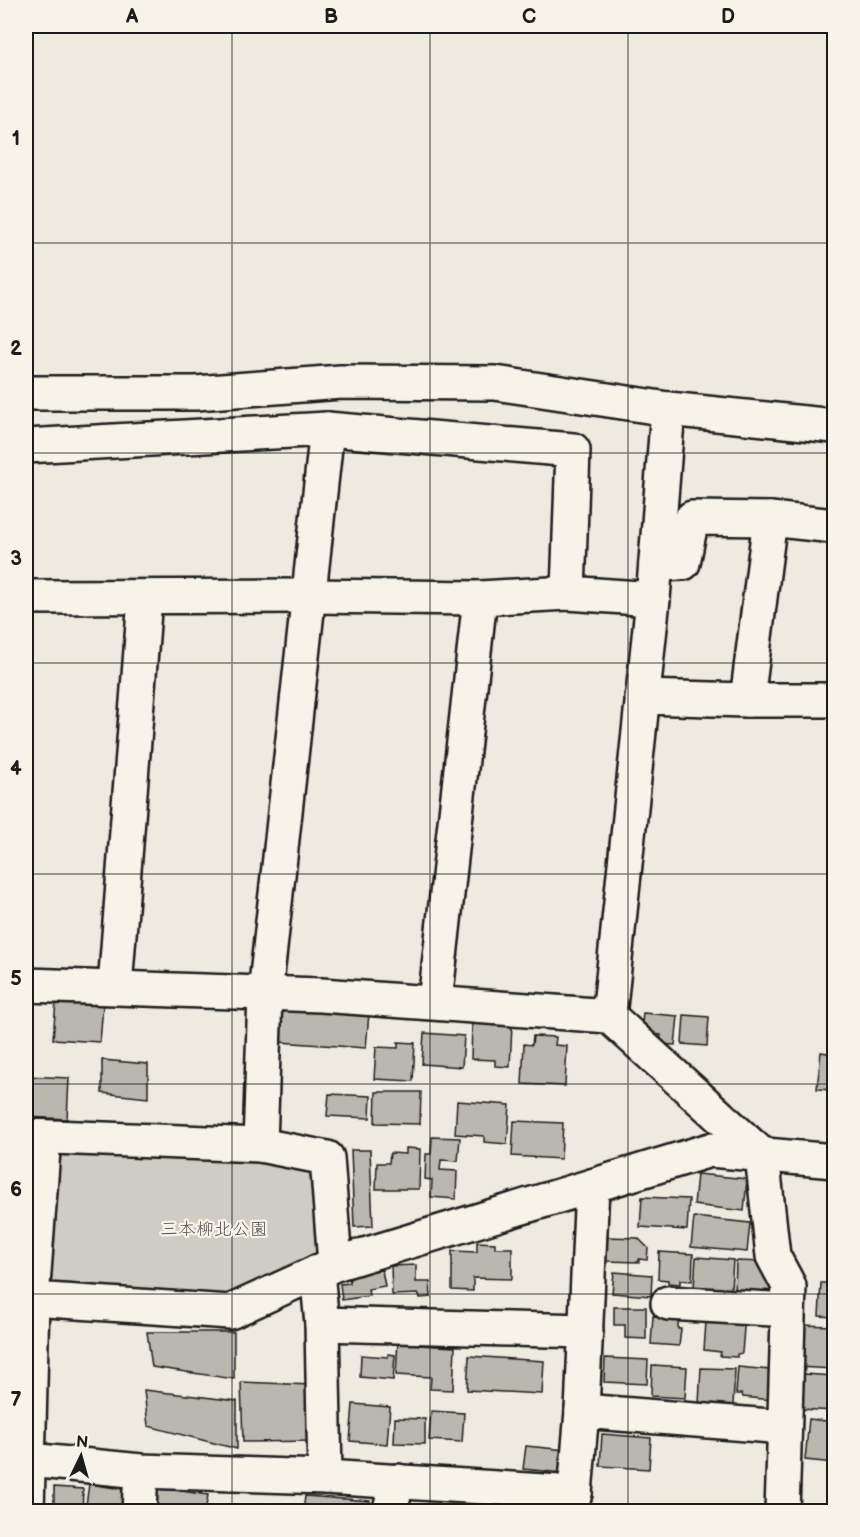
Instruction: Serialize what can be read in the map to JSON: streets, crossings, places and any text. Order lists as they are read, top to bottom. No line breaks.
{"parks":["三本柳北公園"],"north":"top","grid":{"columns":["A","B","C","D"],"rows":["1","2","3","4","5","6","7"]}}
